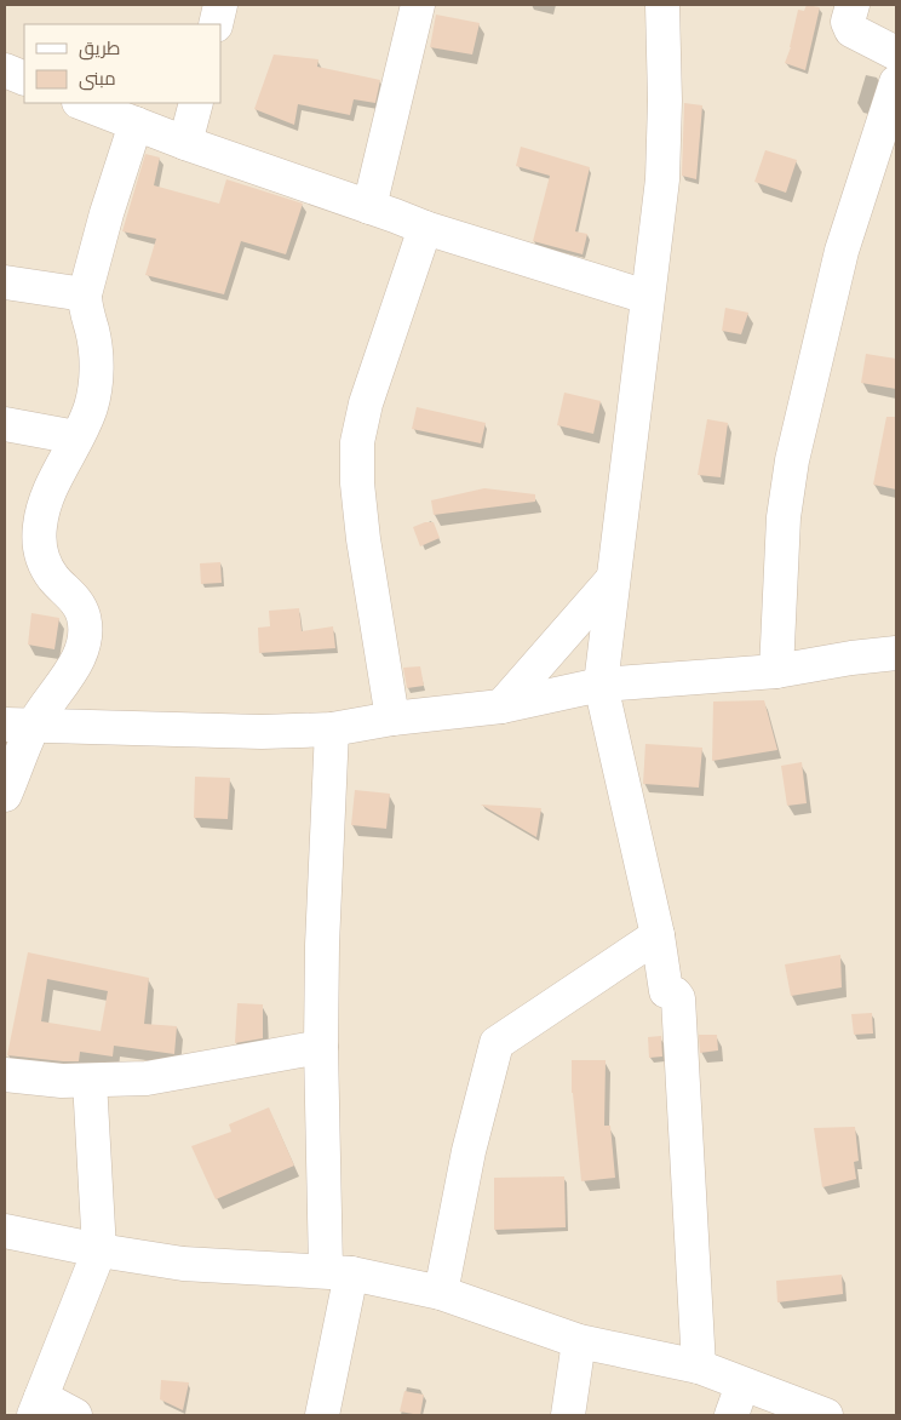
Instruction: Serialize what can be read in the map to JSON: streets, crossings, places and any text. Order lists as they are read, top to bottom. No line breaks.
{"legend":["طريق","مبنى"]}
